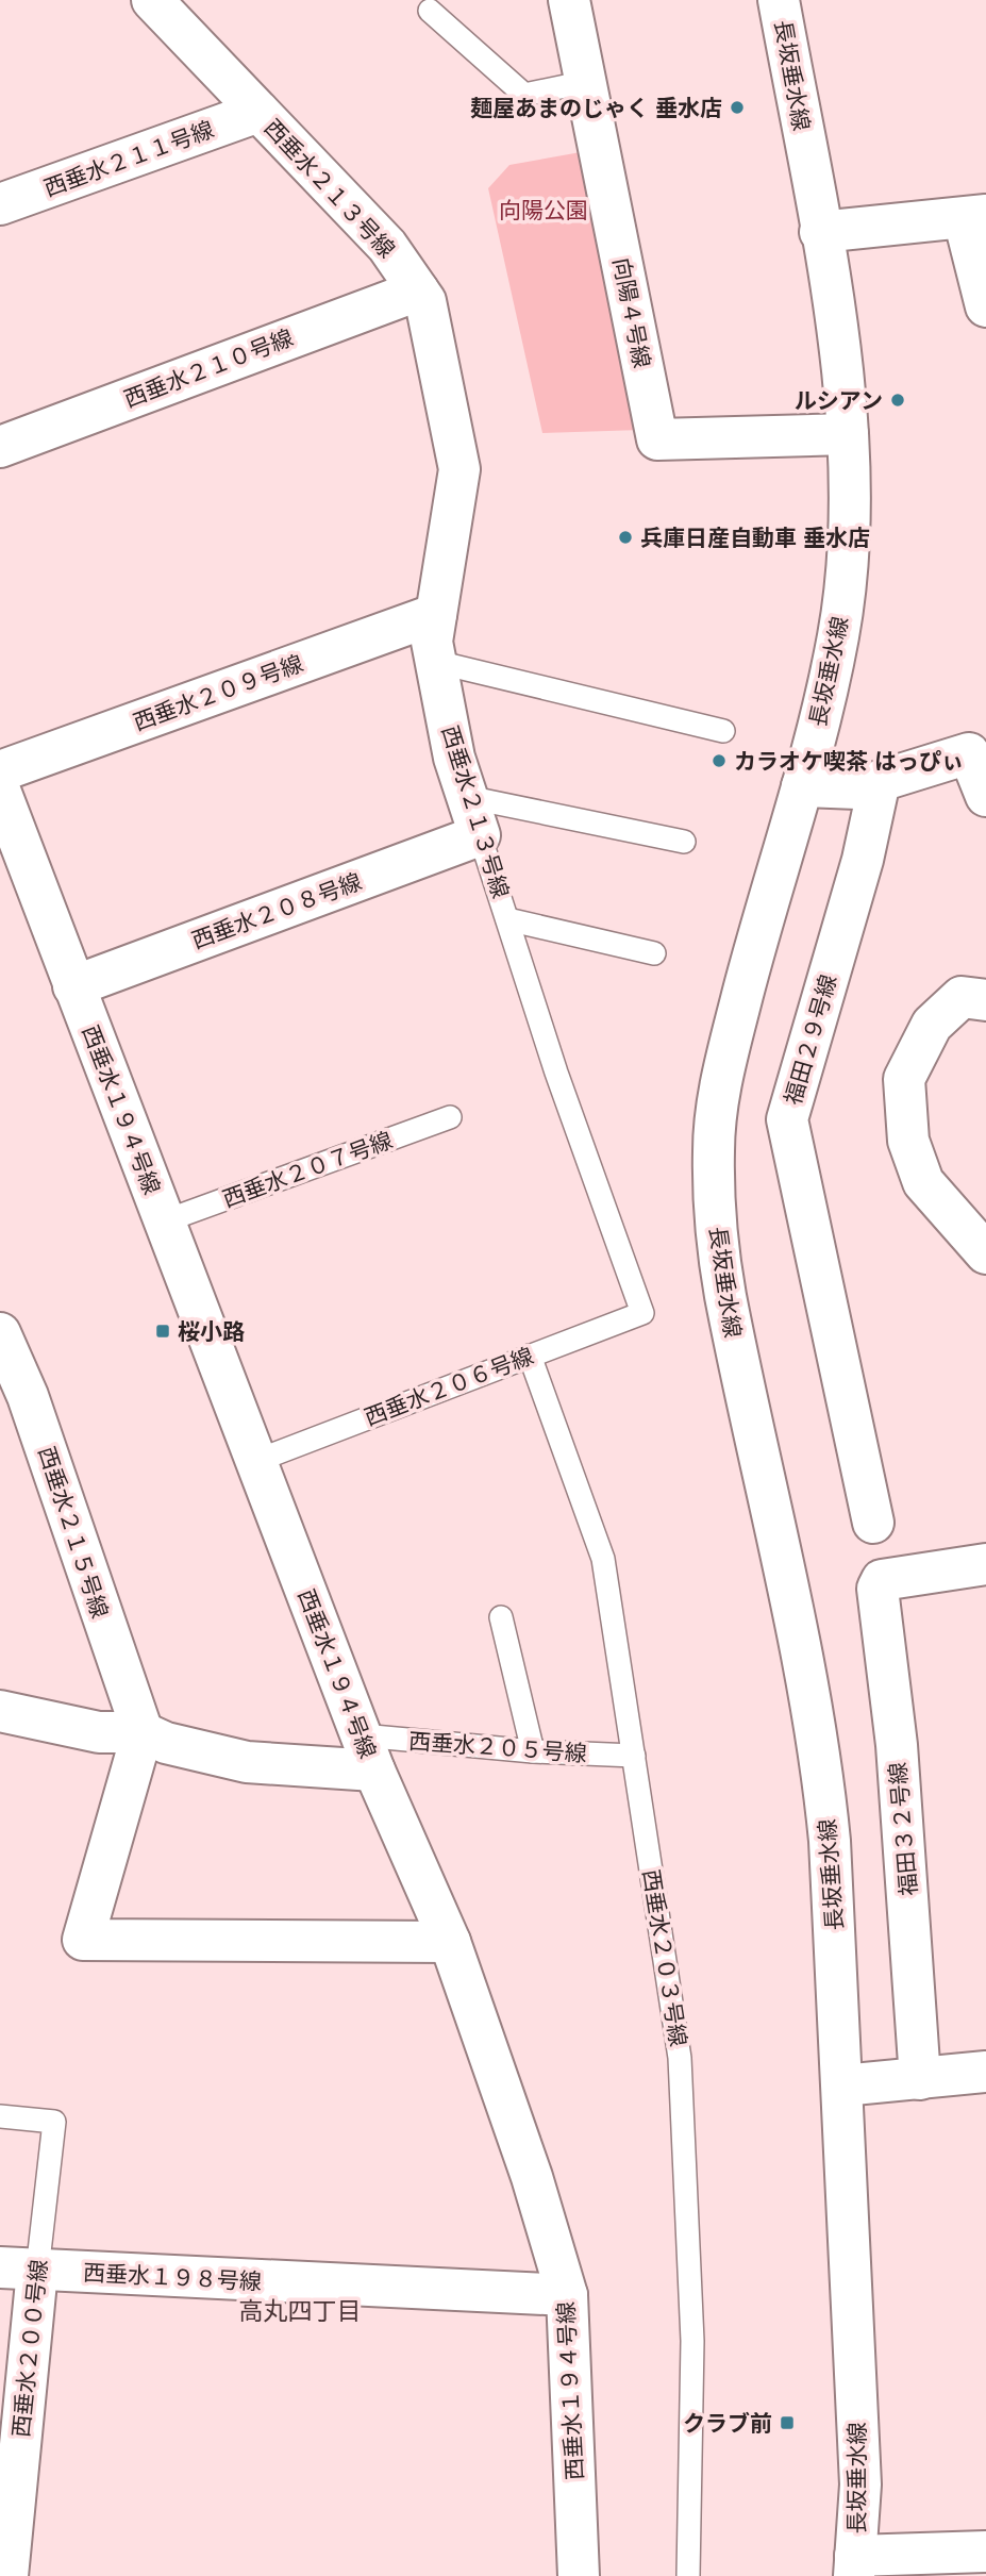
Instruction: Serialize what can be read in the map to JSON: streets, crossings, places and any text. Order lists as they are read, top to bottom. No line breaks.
{"streets":{"street":["長坂垂水線","西垂水２１１号線","西垂水２１３号線","向陽４号線","西垂水２１０号線","西垂水２０９号線","西垂水２０８号線","福田２９号線","西垂水１９４号線","西垂水２１５号線","福田３２号線","西垂水１９８号線","西垂水２００号線"],"lane":["西垂水２０７号線","西垂水２０６号線","西垂水２０５号線","西垂水２０３号線"]},"crossings":[["長坂垂水線","向陽４号線"],["西垂水２１１号線","西垂水２１３号線"],["西垂水２１３号線","西垂水２１０号線"],["西垂水２１３号線","西垂水２０９号線"],["西垂水２１３号線","西垂水２０８号線"],["西垂水２１３号線","西垂水２０６号線"],["西垂水２０８号線","西垂水１９４号線"],["西垂水１９４号線","西垂水２０７号線"],["西垂水１９４号線","西垂水２０６号線"],["西垂水１９４号線","西垂水２０５号線"],["西垂水１９４号線","西垂水１９８号線"],["西垂水２０６号線","西垂水２０３号線"],["西垂水２０５号線","西垂水２０３号線"],["西垂水１９８号線","西垂水２００号線"]],"districts":["高丸四丁目"],"parks":["向陽公園"],"places":{"other":["麺屋あまのじゃく 垂水店","ルシアン","兵庫日産自動車 垂水店","カラオケ喫茶 はっぴぃ"],"transit":["桜小路","クラブ前"]}}
